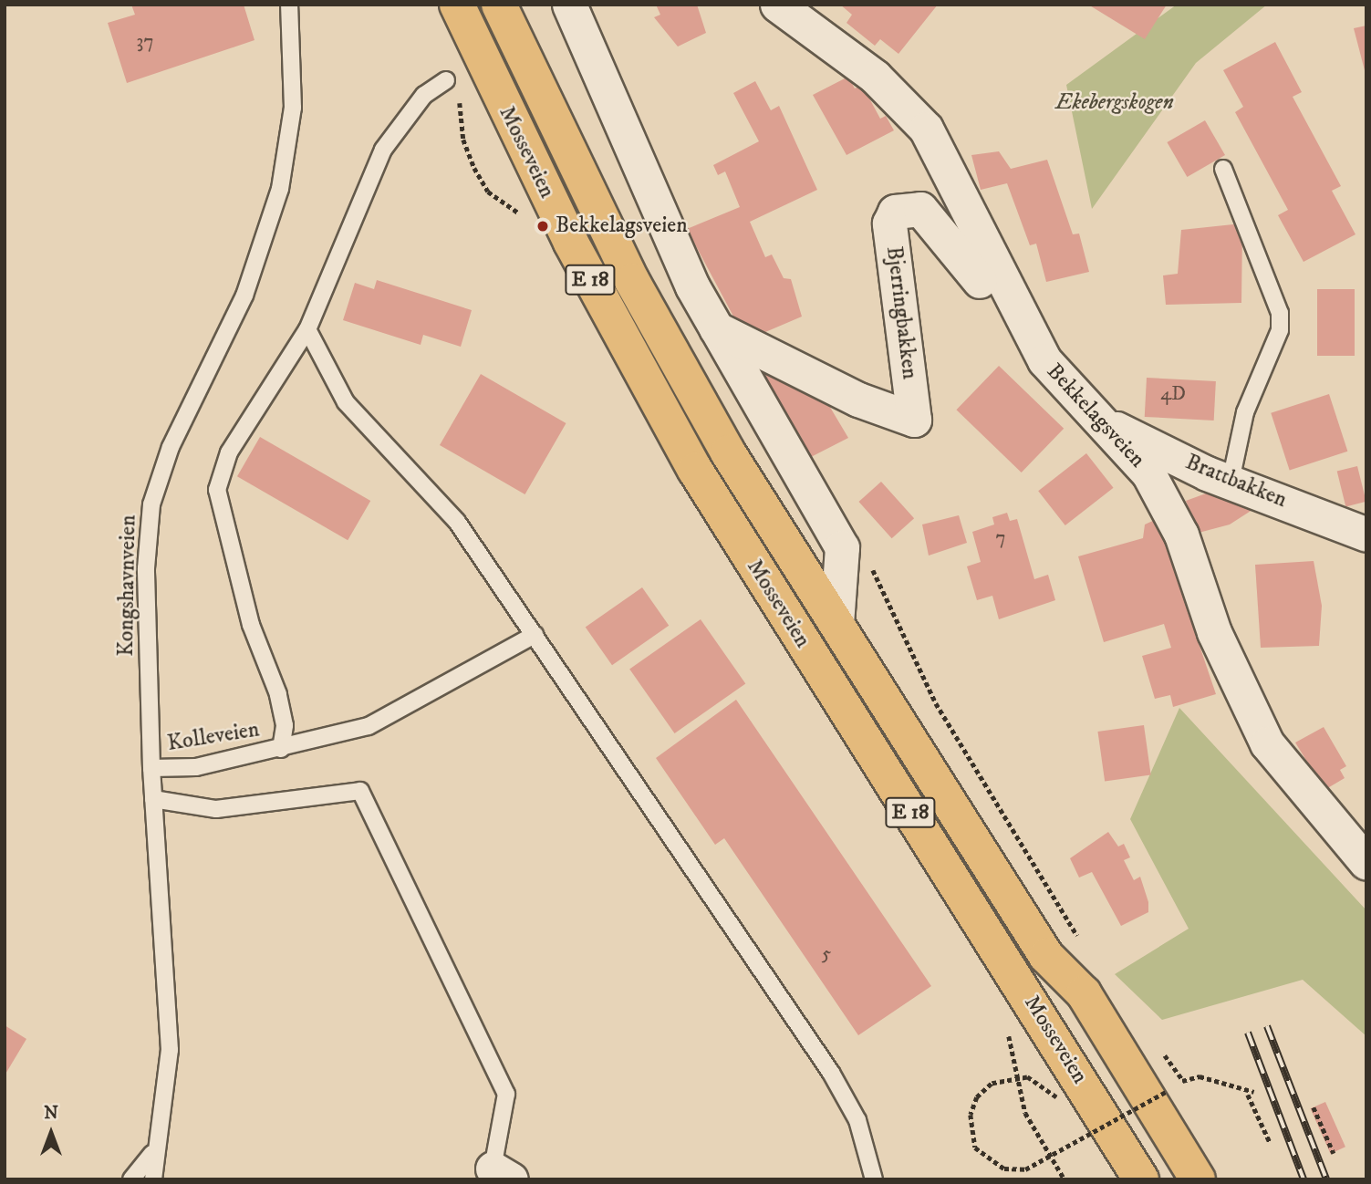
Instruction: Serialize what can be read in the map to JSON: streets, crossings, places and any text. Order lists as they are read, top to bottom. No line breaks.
{"streets":{"highway":["Mosseveien","E 18"],"street":["Bjerringbakken","Bekkelagsveien","Brattbakken"],"lane":["Kongshavnveien","Kolleveien"]},"crossings":[["Mosseveien","E 18"],["Bjerringbakken","Bekkelagsveien"],["Bekkelagsveien","Brattbakken"],["Kongshavnveien","Kolleveien"]],"parks":["Ekebergskogen"],"places":["Bekkelagsveien"],"house_numbers":["37","4D","7","5"],"north":"top"}
